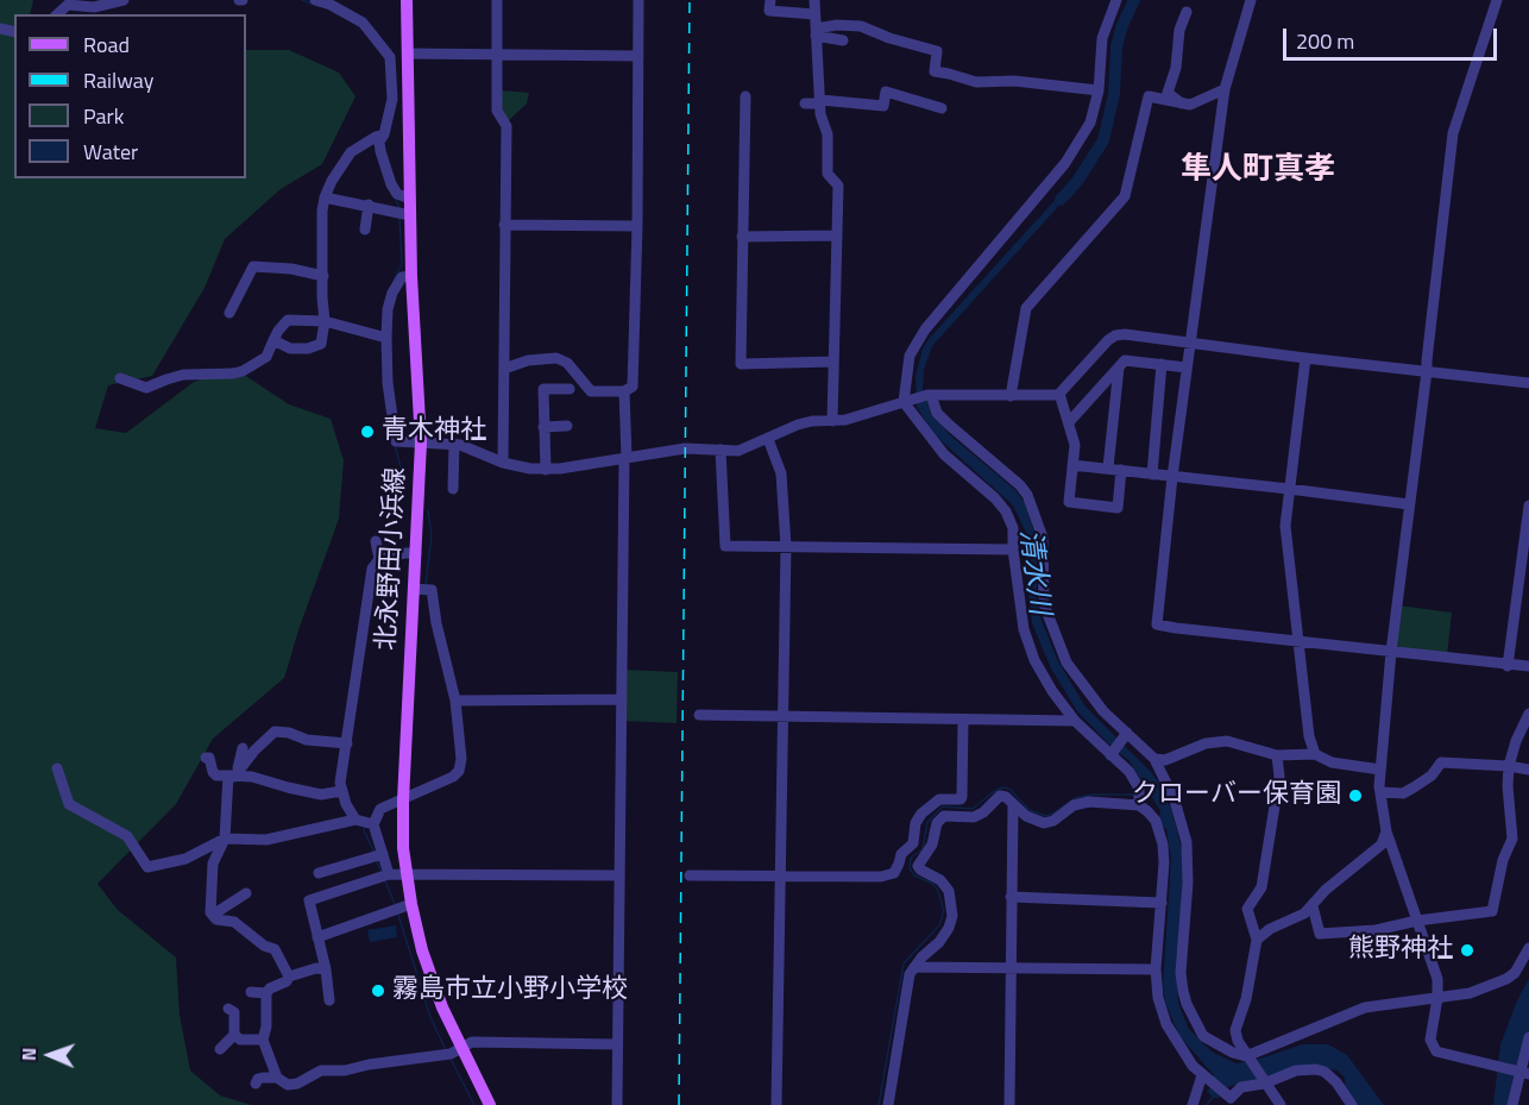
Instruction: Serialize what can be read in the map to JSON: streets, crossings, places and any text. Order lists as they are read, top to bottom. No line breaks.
{"streets":{"main road":["北永野田小浜線"]},"districts":["隼人町真孝"],"water":["清水川"],"places":["青木神社","クローバー保育園","熊野神社","霧島市立小野小学校"],"legend":["Road","Railway","Park","Water"],"scale_bar":"200 m","north":"left"}
